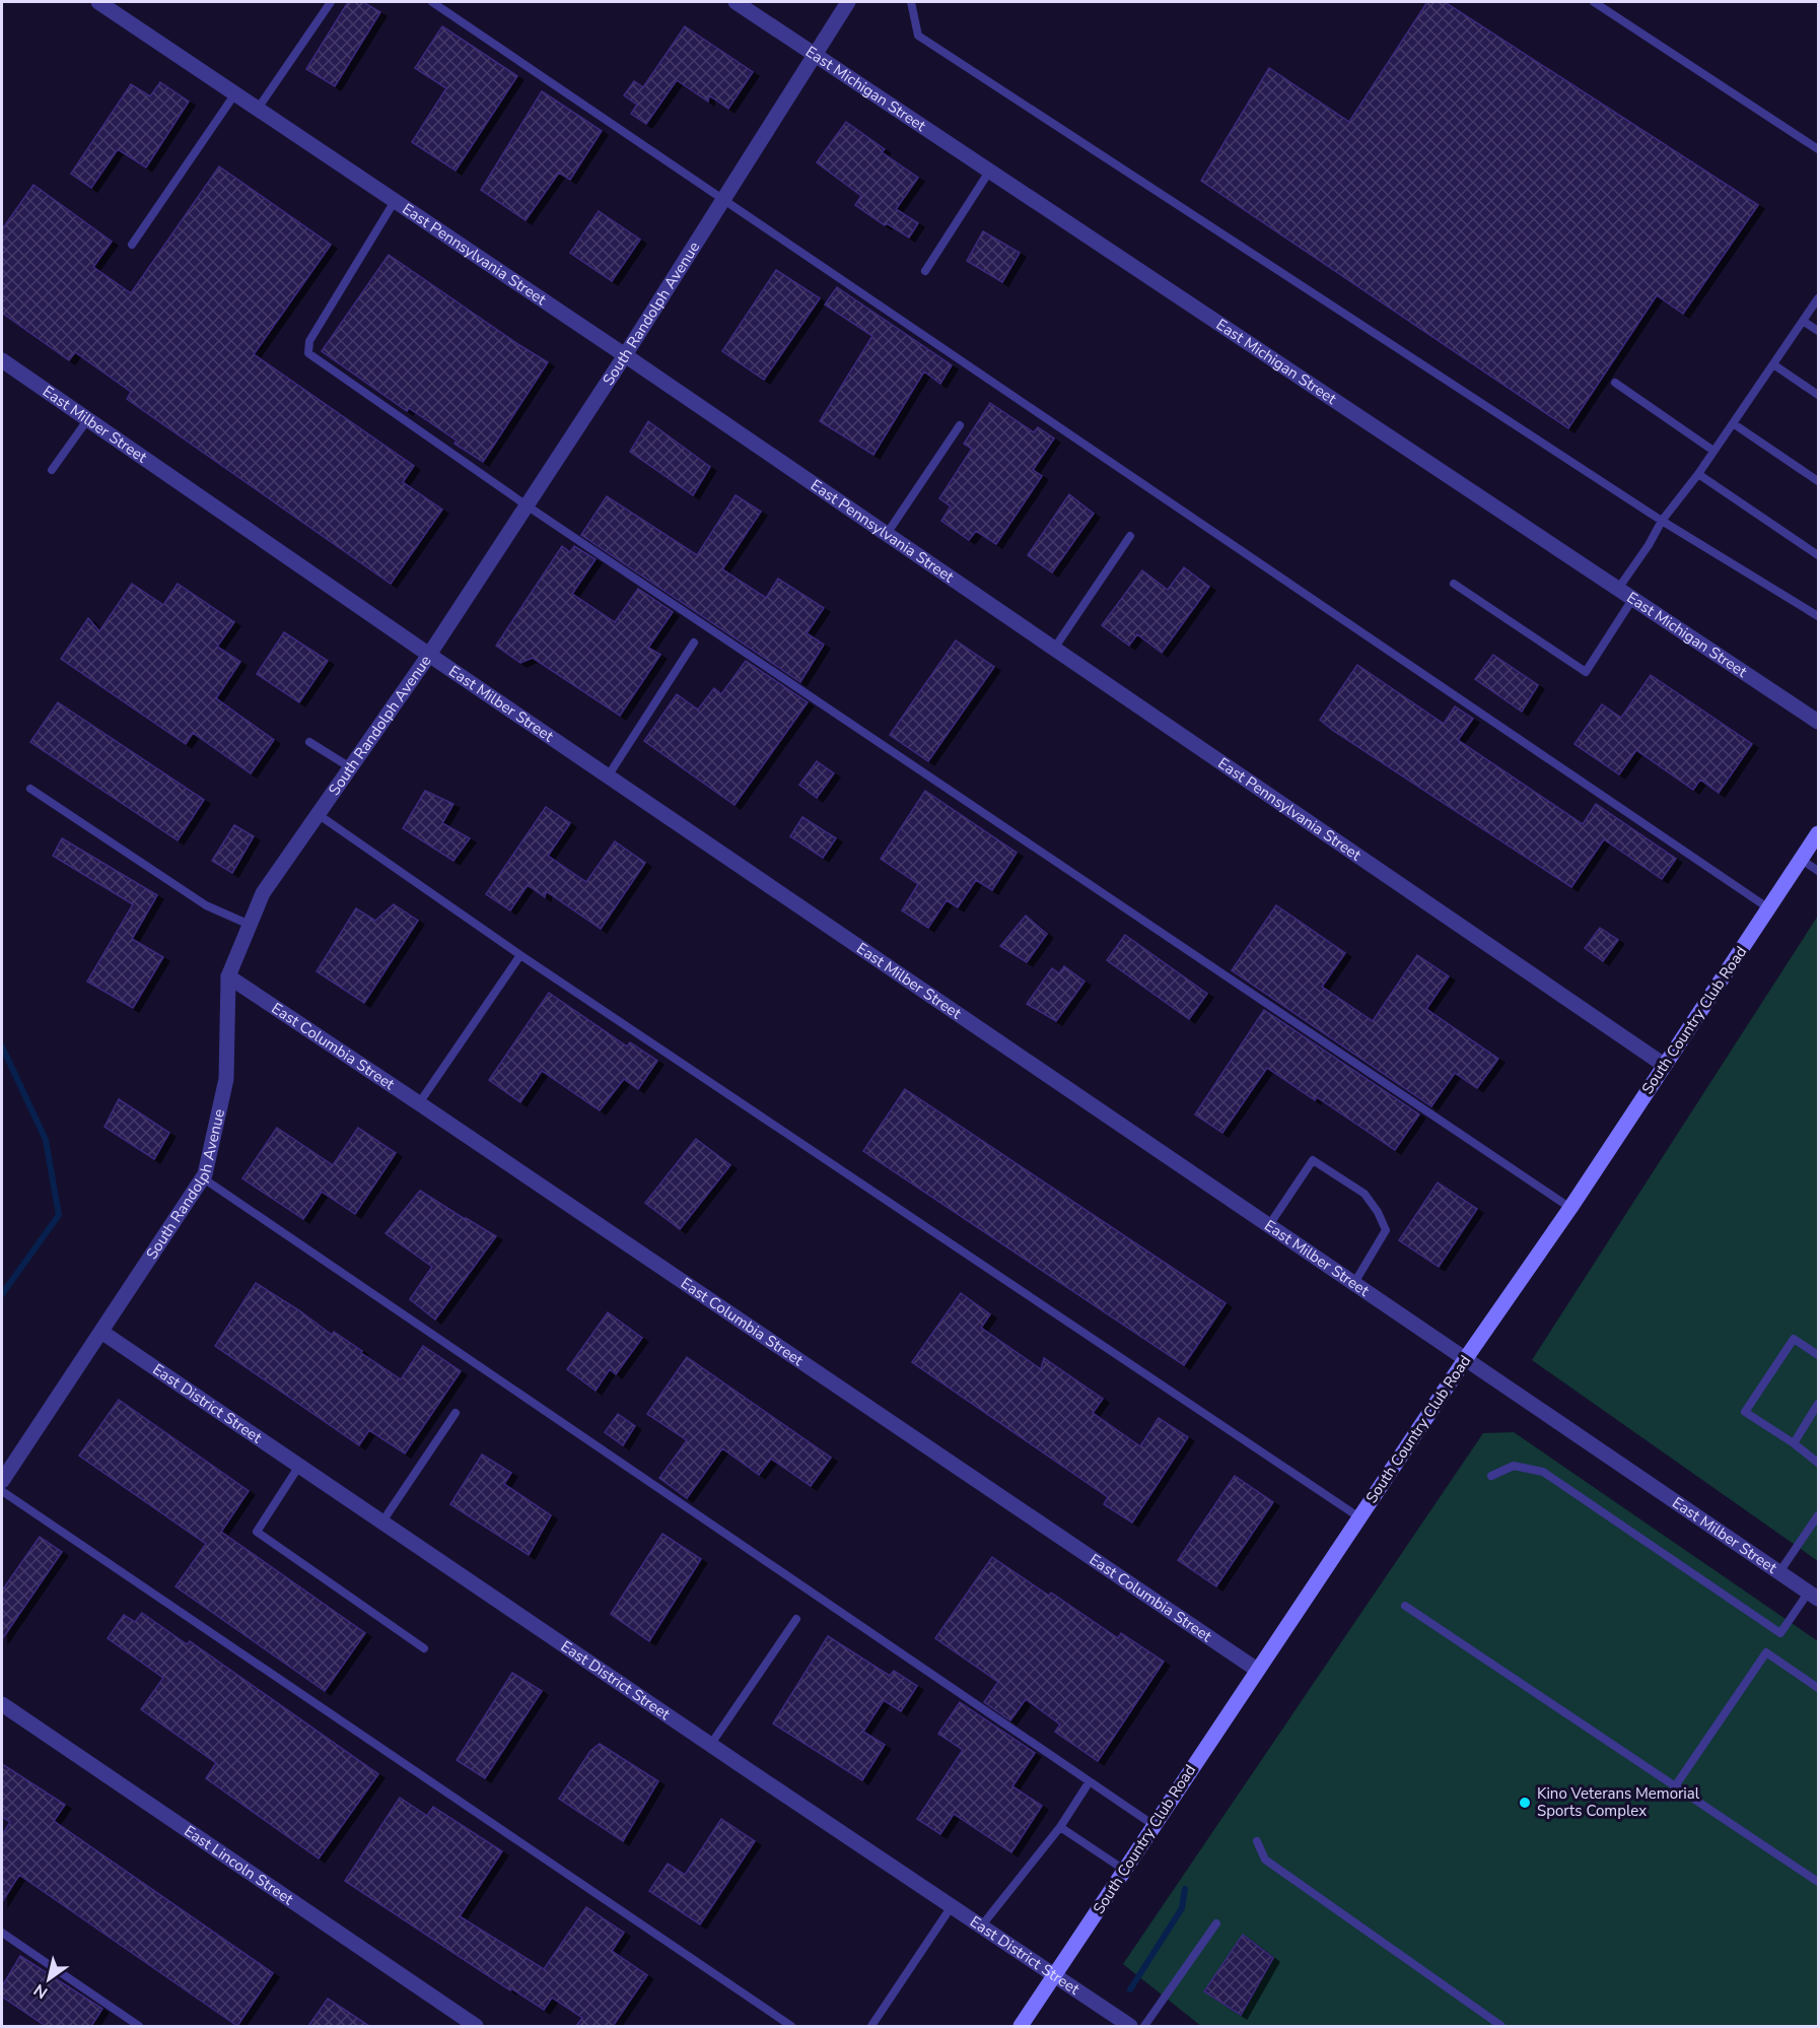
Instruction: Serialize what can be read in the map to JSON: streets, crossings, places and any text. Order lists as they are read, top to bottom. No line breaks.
{"streets":{"street":["East Michigan Street","East Pennsylvania Street","South Randolph Avenue","East Milber Street","South Country Club Road","East Columbia Street","East District Street","East Lincoln Street"]},"crossings":[["East Michigan Street","South Randolph Avenue"],["East Pennsylvania Street","South Randolph Avenue"],["East Pennsylvania Street","South Country Club Road"],["South Randolph Avenue","East Milber Street"],["South Randolph Avenue","East Columbia Street"],["South Randolph Avenue","East District Street"],["East Milber Street","South Country Club Road"],["South Country Club Road","East Columbia Street"],["South Country Club Road","East District Street"]],"places":["Kino Veterans Memorial Sports Complex"],"north":"bottom left"}
